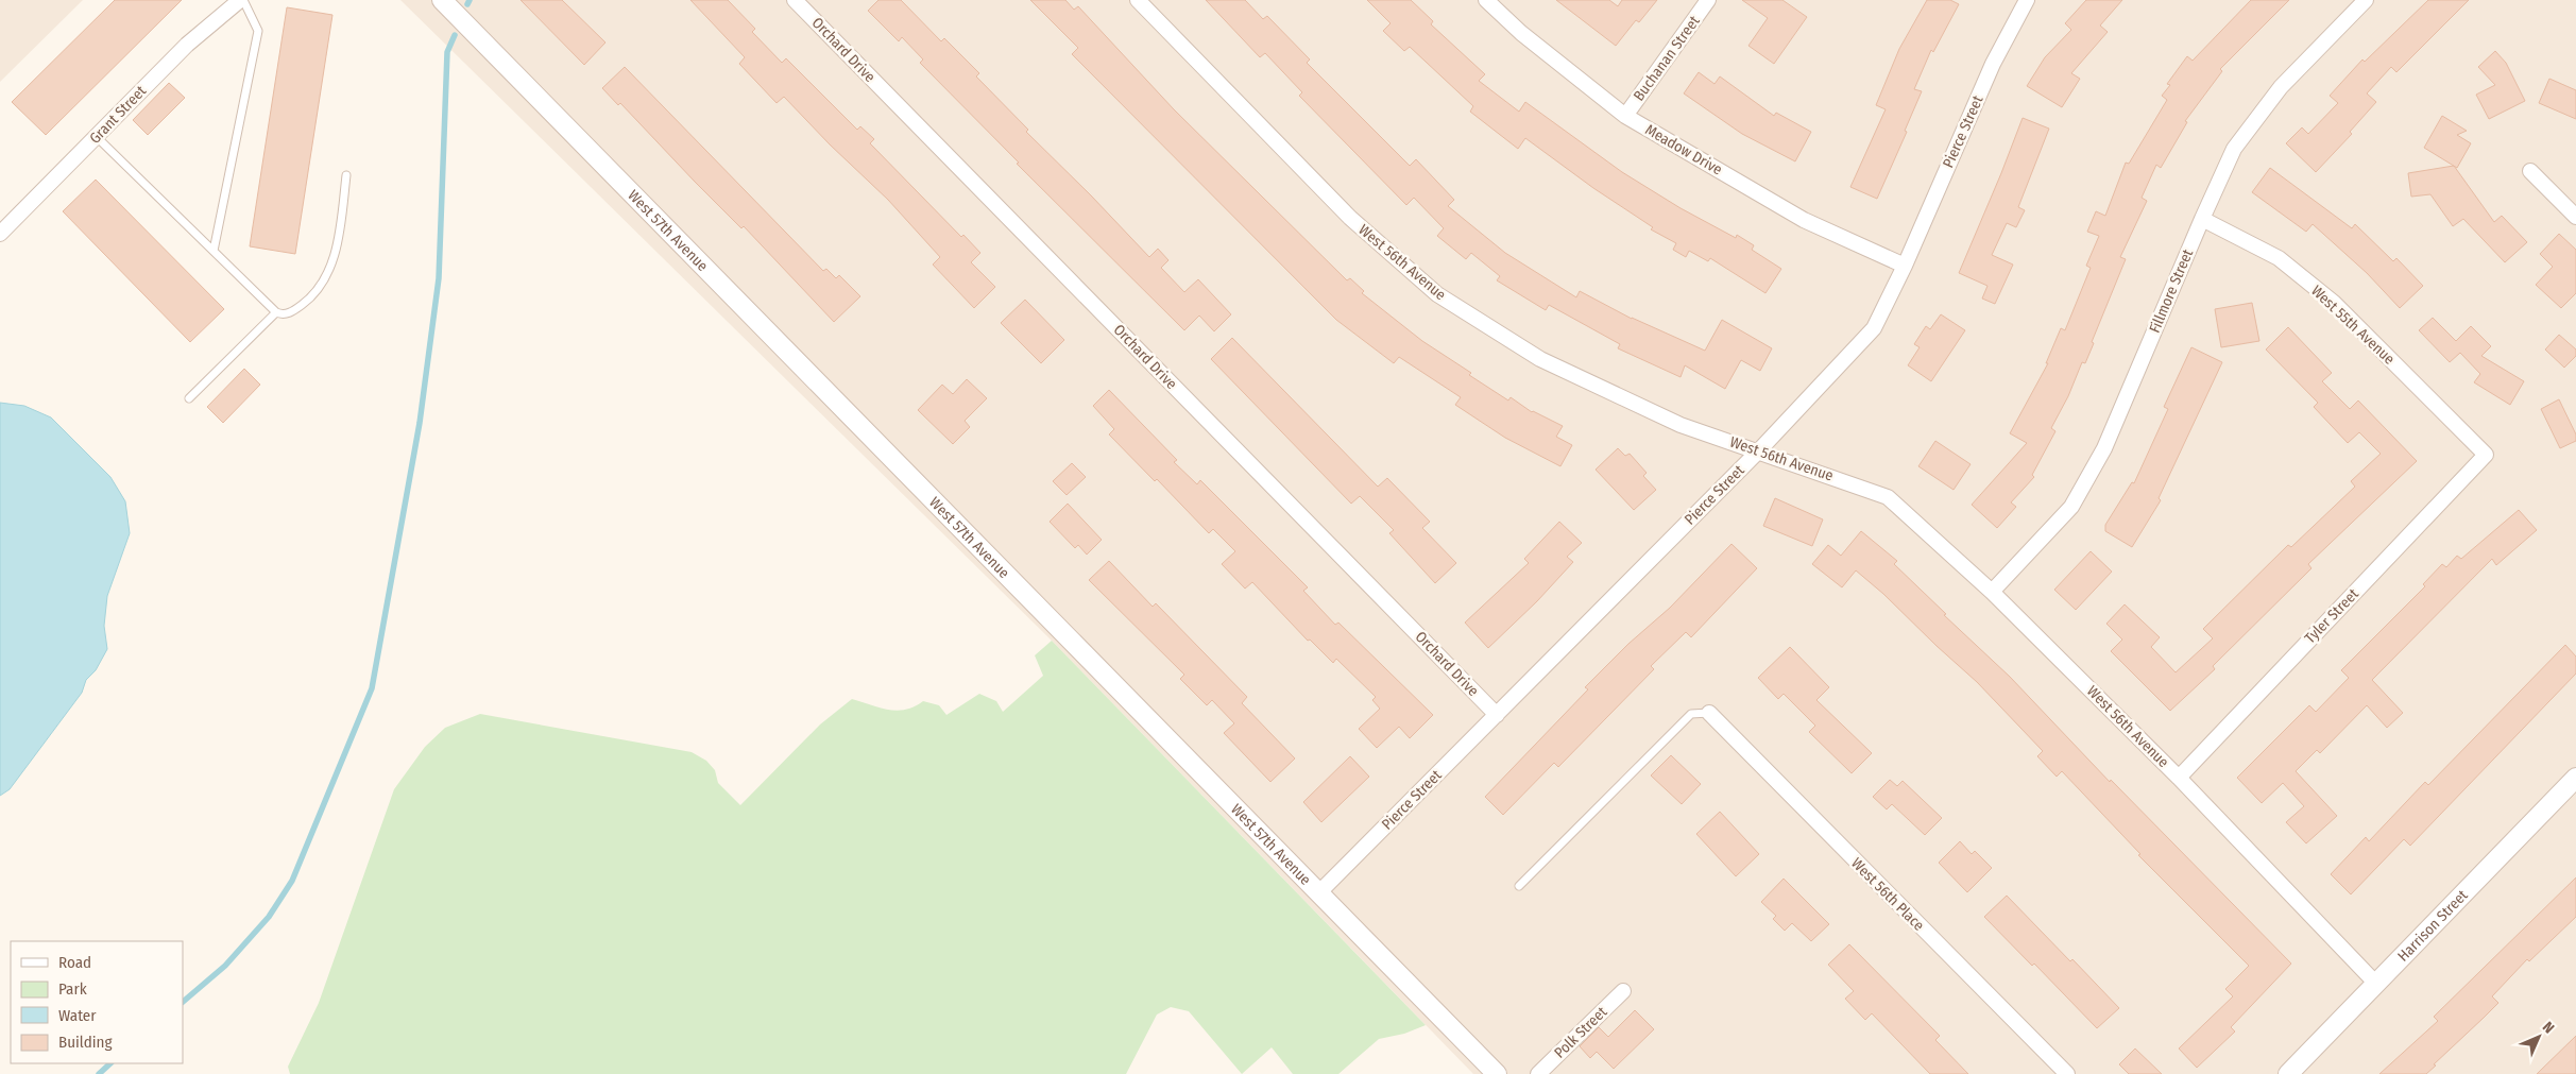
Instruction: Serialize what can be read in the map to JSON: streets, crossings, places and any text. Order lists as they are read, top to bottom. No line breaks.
{"streets":{"street":["Orchard Drive","Buchanan Street","Grant Street","Pierce Street","Meadow Drive","West 57th Avenue","West 56th Avenue","Fillmore Street","West 55th Avenue","Tyler Street","West 56th Place","Harrison Street","Polk Street"]},"crossings":[["Orchard Drive","Pierce Street"],["Buchanan Street","Meadow Drive"],["Pierce Street","Meadow Drive"],["Pierce Street","West 57th Avenue"],["Pierce Street","West 56th Avenue"],["West 56th Avenue","Fillmore Street"],["West 56th Avenue","Tyler Street"],["West 56th Avenue","Harrison Street"],["Fillmore Street","West 55th Avenue"],["West 55th Avenue","Tyler Street"]],"legend":["Road","Park","Water","Building"],"north":"top right"}
